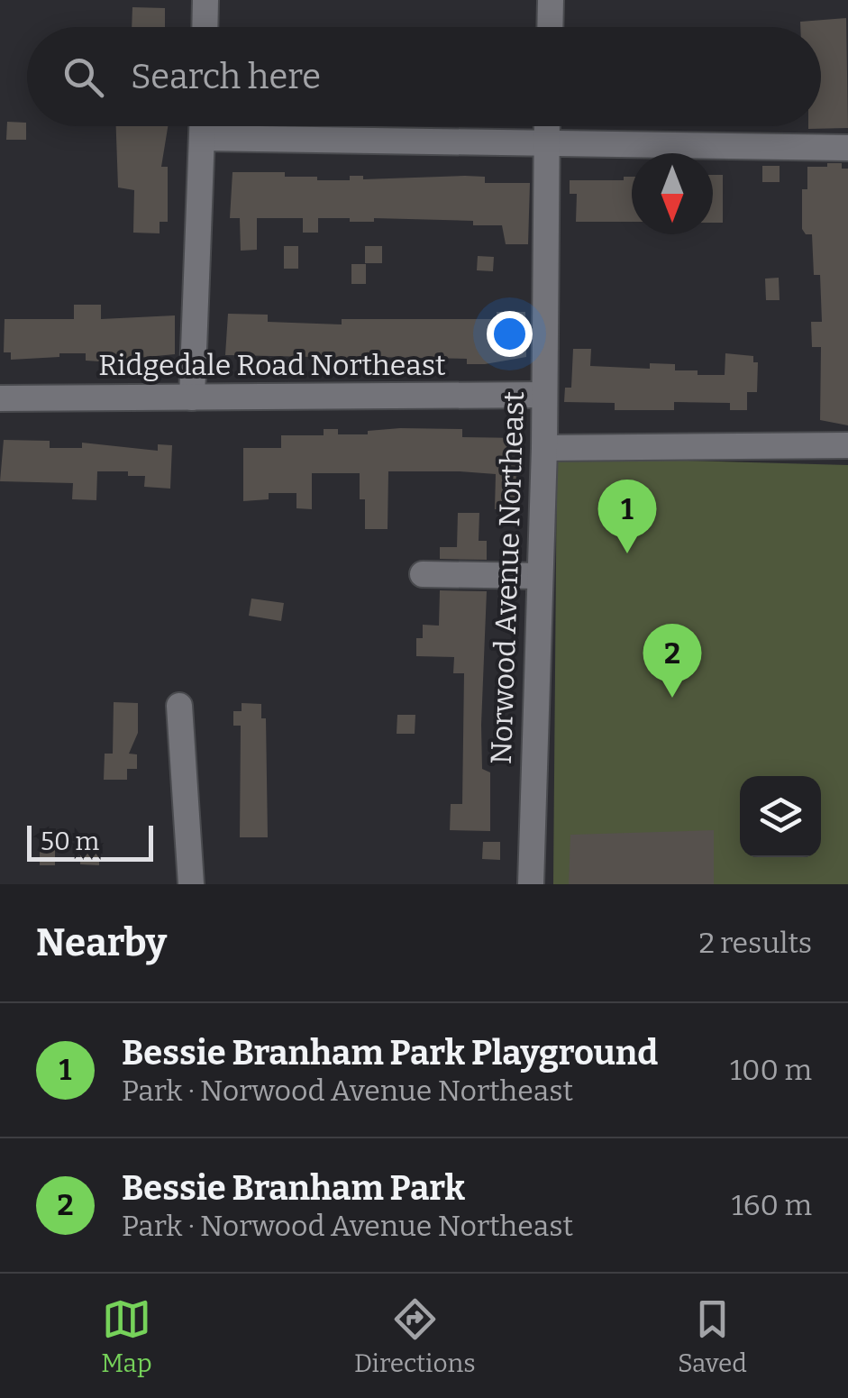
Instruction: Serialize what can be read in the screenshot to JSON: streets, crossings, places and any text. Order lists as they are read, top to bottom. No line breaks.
{"streets":{"street":["Ridgedale Road Northeast","Norwood Avenue Northeast"]},"crossings":[["Ridgedale Road Northeast","Norwood Avenue Northeast"]],"scale_bar":"50 m","north":"bottom","page":{"search":"Search here","pins":["1","2"],"scale":"50 m","heading":["Nearby","2 results"],"list":[{"mark":"1","name":"Bessie Branham Park Playground","note":"Park · Norwood Avenue Northeast","value":"100 m"},{"mark":"2","name":"Bessie Branham Park","note":"Park · Norwood Avenue Northeast","value":"160 m"}],"nav":["Map","Directions","Saved"]}}
